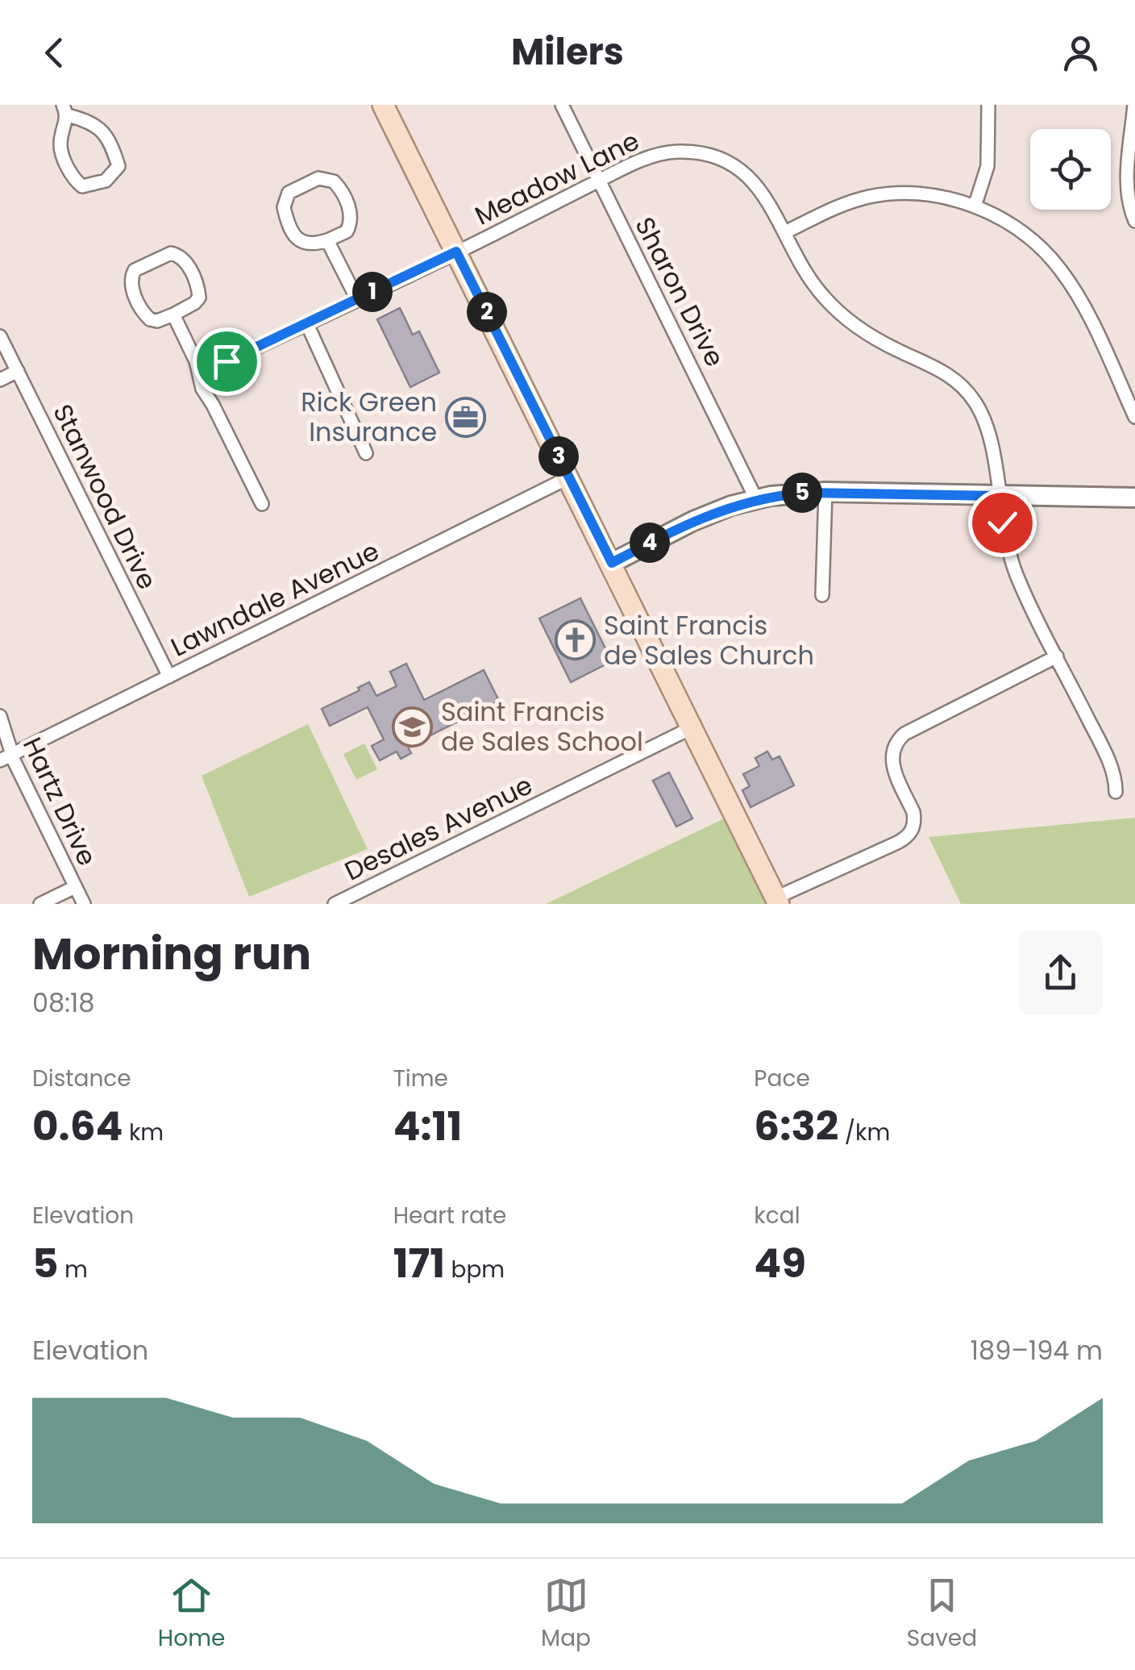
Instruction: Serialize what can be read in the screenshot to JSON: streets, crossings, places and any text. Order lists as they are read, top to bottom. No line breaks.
{"streets":{"street":["Meadow Lane","Sharon Drive","Stanwood Drive","Lawndale Avenue","Hartz Drive","Desales Avenue"]},"crossings":[["Meadow Lane","Sharon Drive"],["Stanwood Drive","Lawndale Avenue"],["Lawndale Avenue","Hartz Drive"]],"places":{"office":["Rick Green Insurance"],"church":["Saint Francis de Sales Church"],"school or university":["Saint Francis de Sales School"]},"page":{"header":"Milers","pins":["1","2","3","5","4"],"heading":["Morning run","08:18"],"stats":[["Distance","0.64 km"],["Time","4:11"],["Pace","6:32 /km"],["Elevation","5 m"],["Heart rate","171 bpm"],["kcal","49"]],"chart":["Elevation","189–194 m"],"tabs":["Home","Map","Saved"]}}
